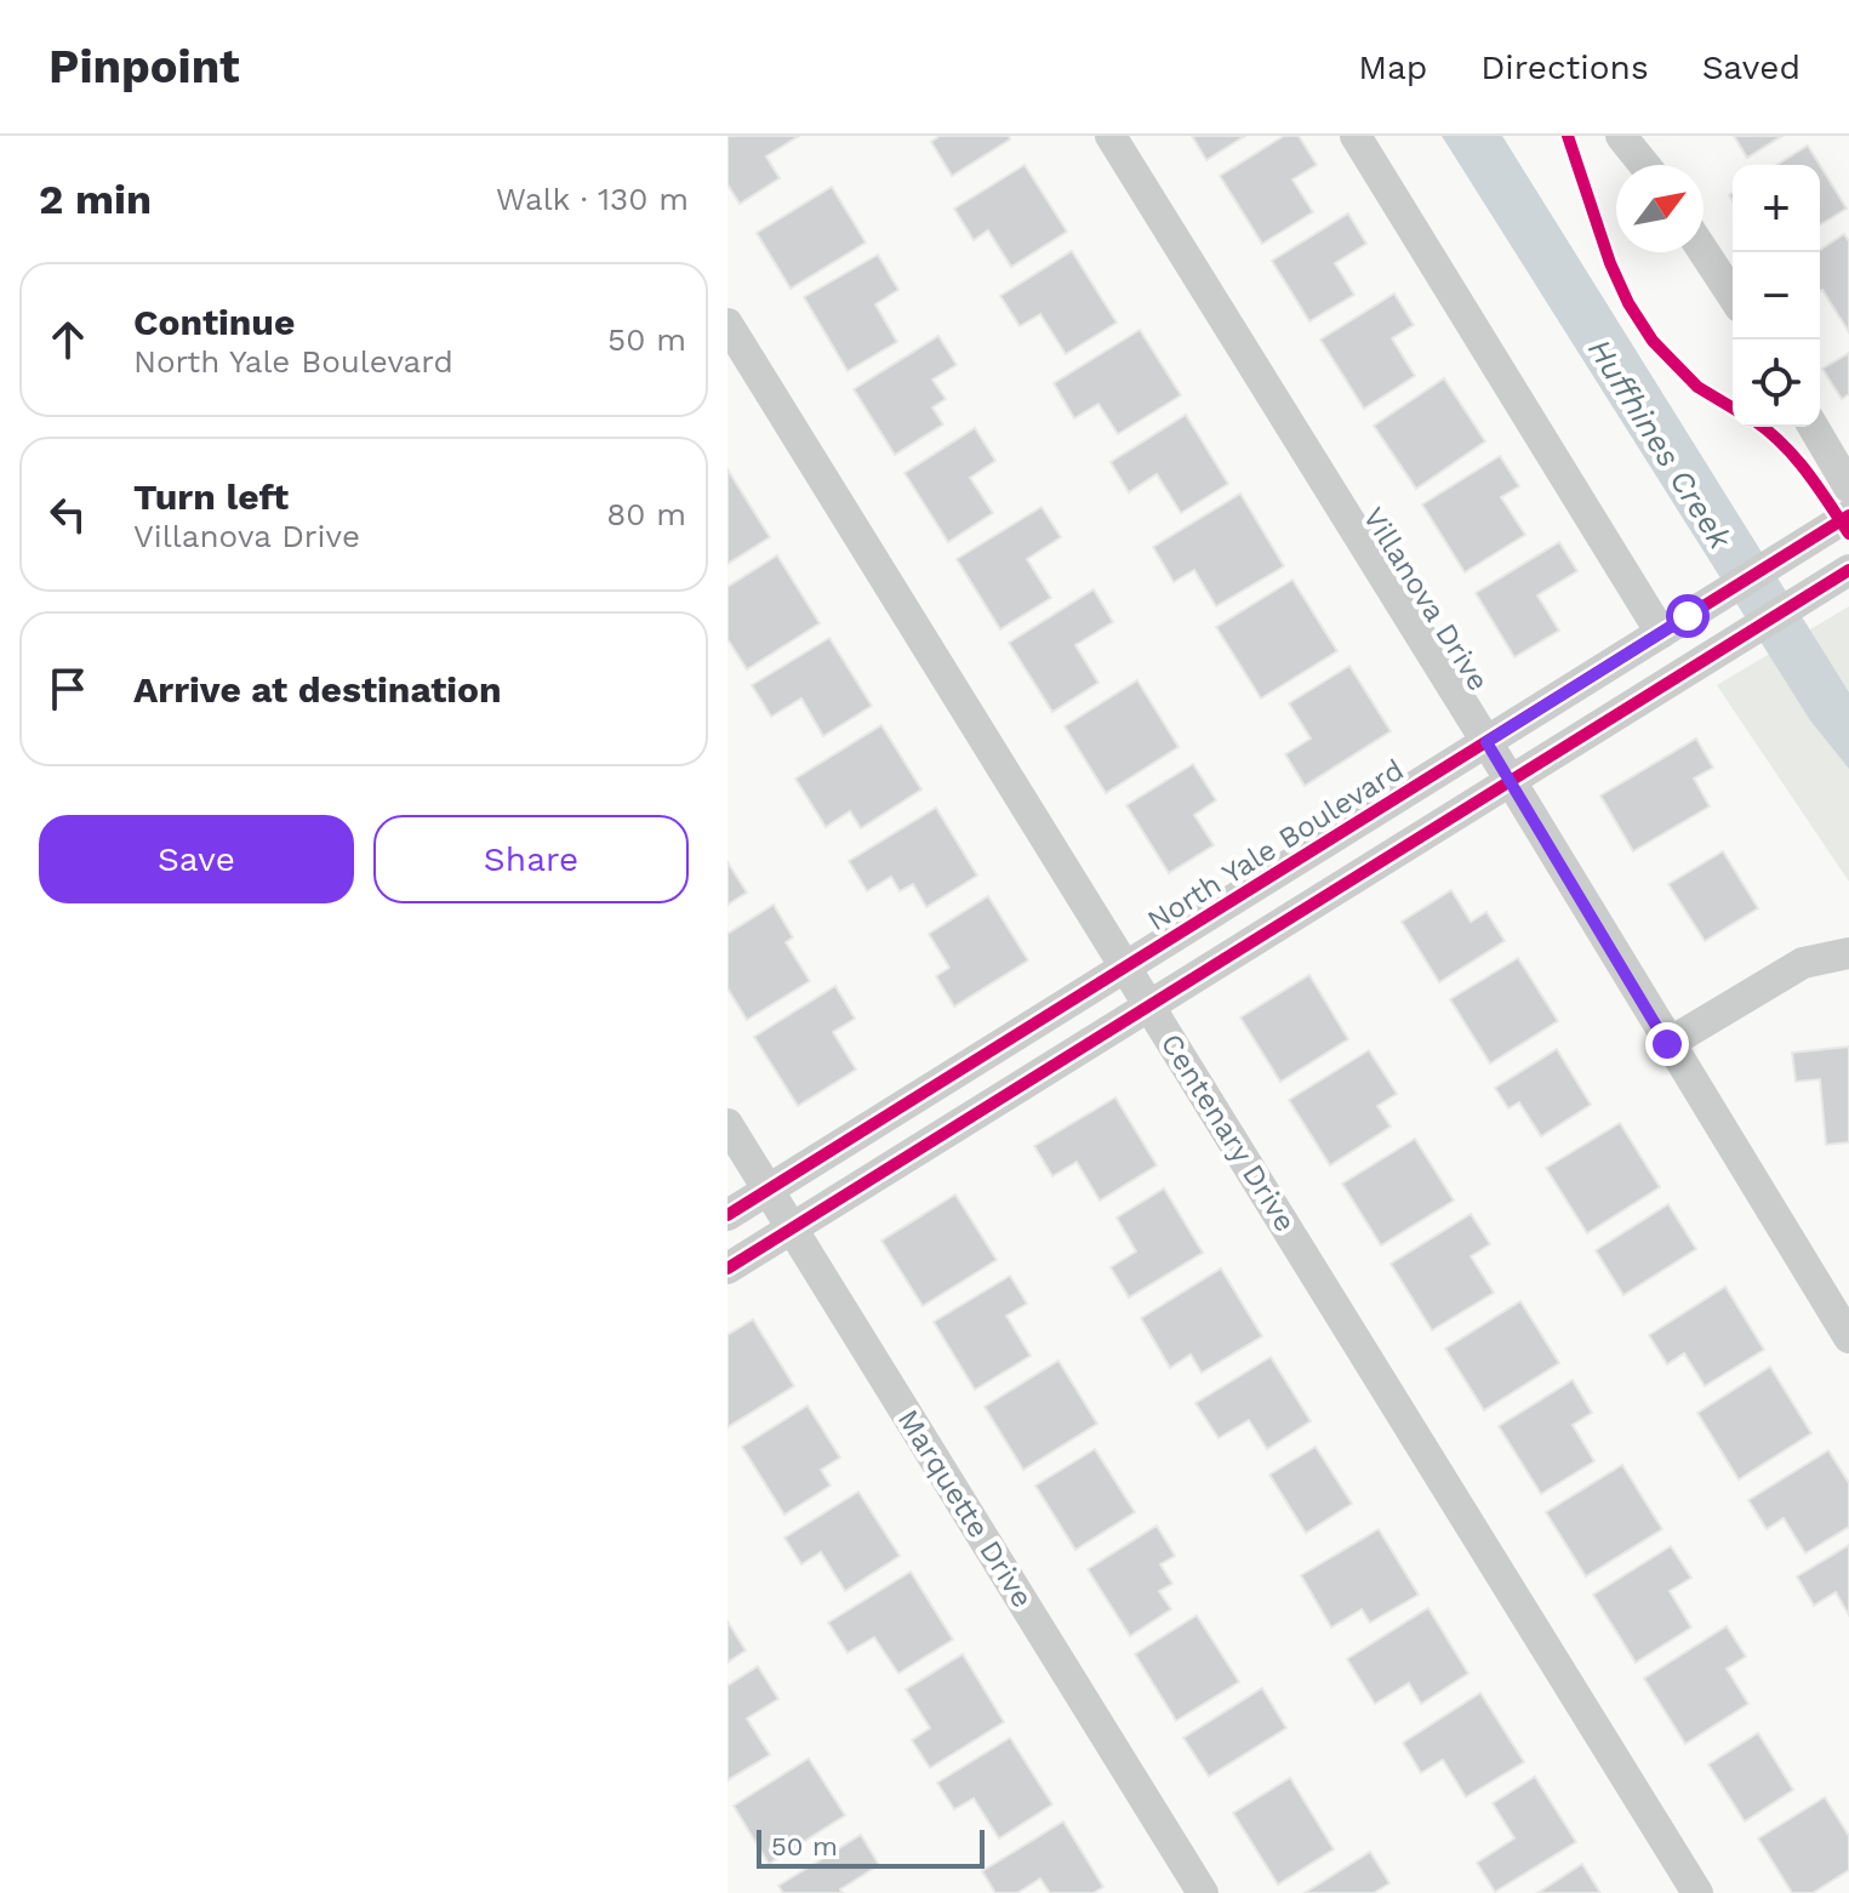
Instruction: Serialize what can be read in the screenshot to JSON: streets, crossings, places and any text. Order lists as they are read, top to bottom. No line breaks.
{"streets":{"street":["Villanova Drive","North Yale Boulevard","Centenary Drive","Marquette Drive"]},"crossings":[["Villanova Drive","North Yale Boulevard"],["North Yale Boulevard","Centenary Drive"],["North Yale Boulevard","Marquette Drive"]],"water":["Huffhines Creek"],"scale_bar":"50 m","north":"top right","page":{"header":"Pinpoint","nav":["Map","Directions","Saved"],"heading":["2 min","Walk · 130 m"],"map_buttons":["+","−"],"list":[["Continue","North Yale Boulevard","50 m"],["Turn left","Villanova Drive","80 m"],"Arrive at destination"],"buttons":["Save","Share"],"scale":"50 m"}}
